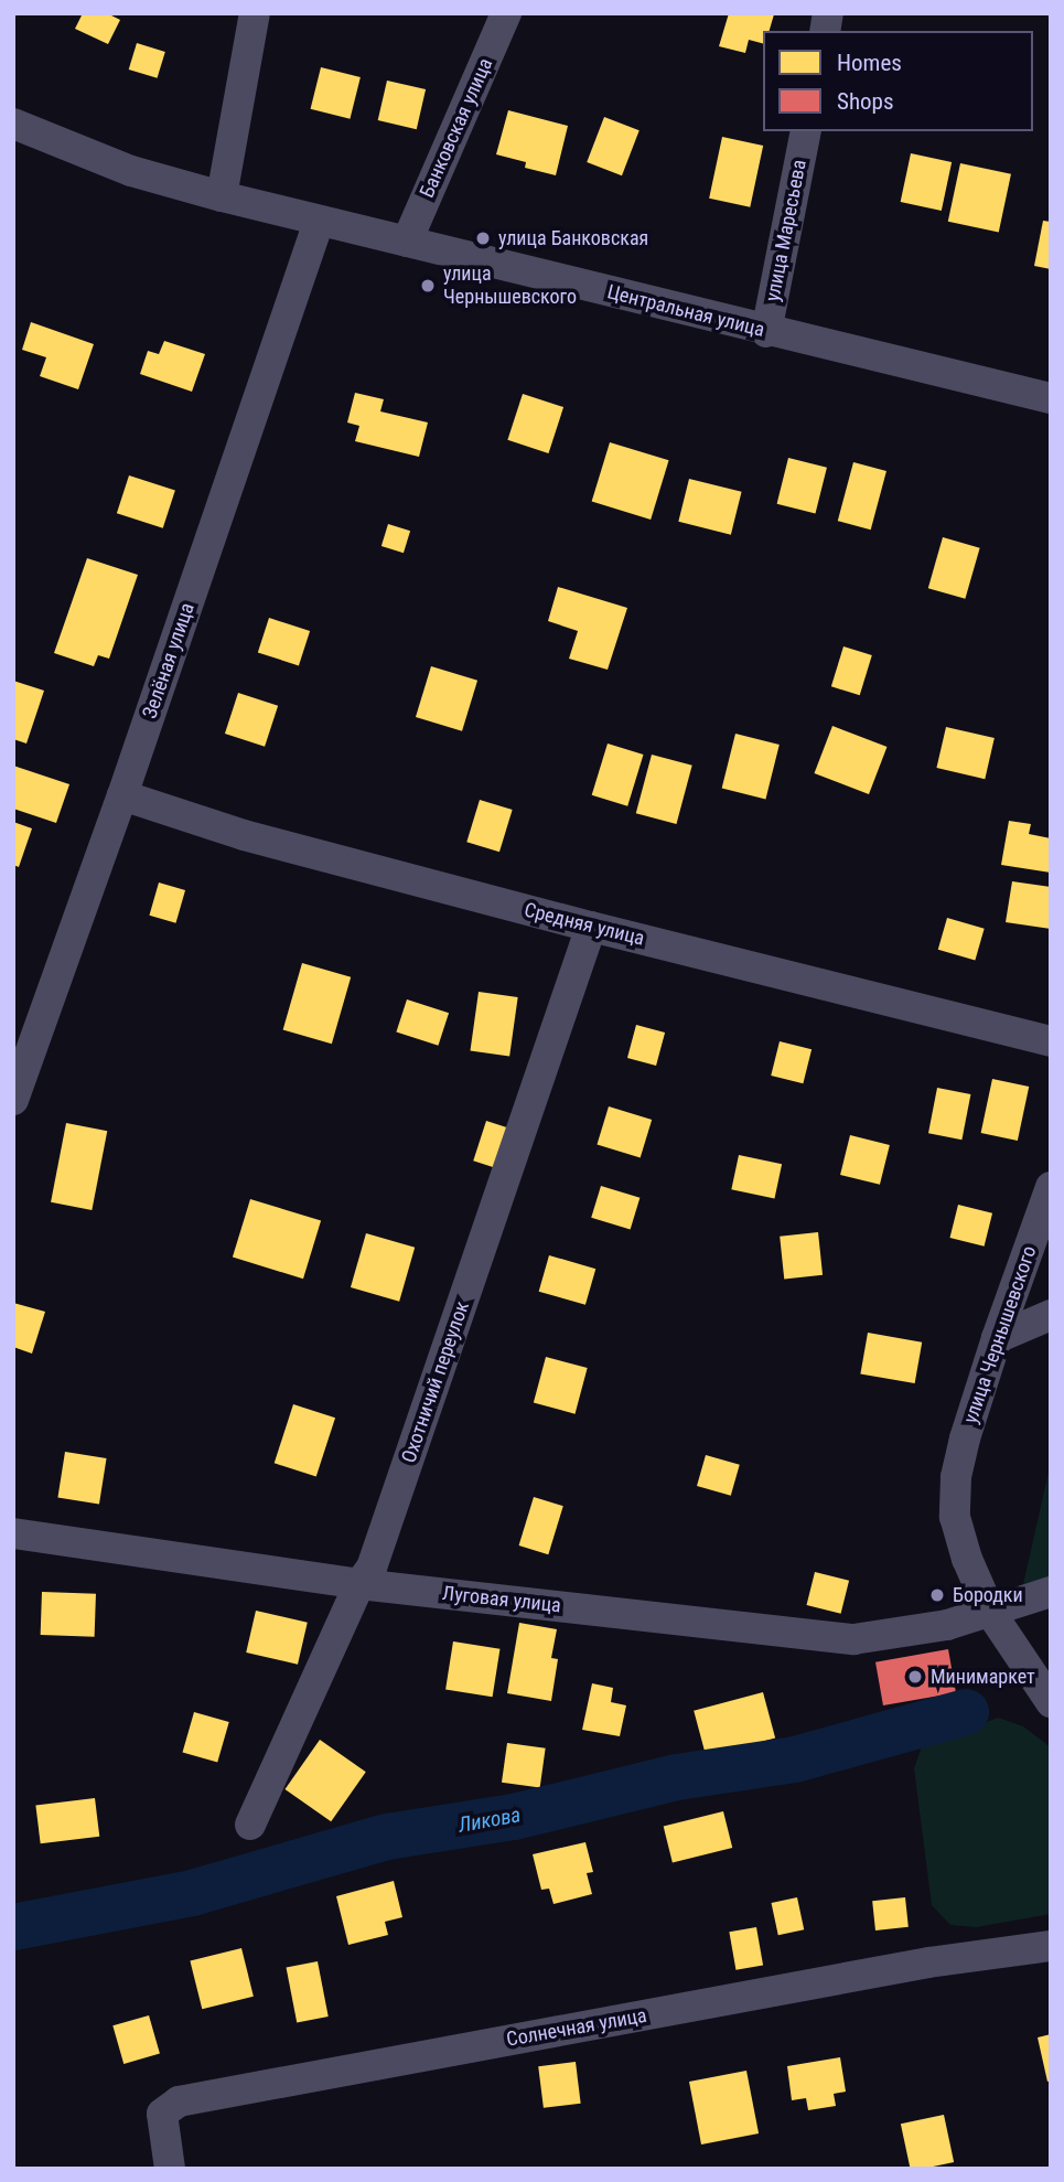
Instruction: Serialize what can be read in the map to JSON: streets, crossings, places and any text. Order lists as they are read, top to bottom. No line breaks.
{"streets":{"street":["Банковская улица","улица Маресьева","Центральная улица","Зелёная улица","Средняя улица","улица Чернышевского","Охотничий переулок","Луговая улица","Солнечная улица"]},"crossings":[["Банковская улица","Центральная улица"],["улица Маресьева","Центральная улица"],["Центральная улица","Зелёная улица"],["Зелёная улица","Средняя улица"],["Средняя улица","Охотничий переулок"],["улица Чернышевского","Луговая улица"],["Охотничий переулок","Луговая улица"]],"water":["Ликова"],"places":["улица Банковская","улица Чернышевского","Бородки","Минимаркет"],"legend":["Homes","Shops"]}
